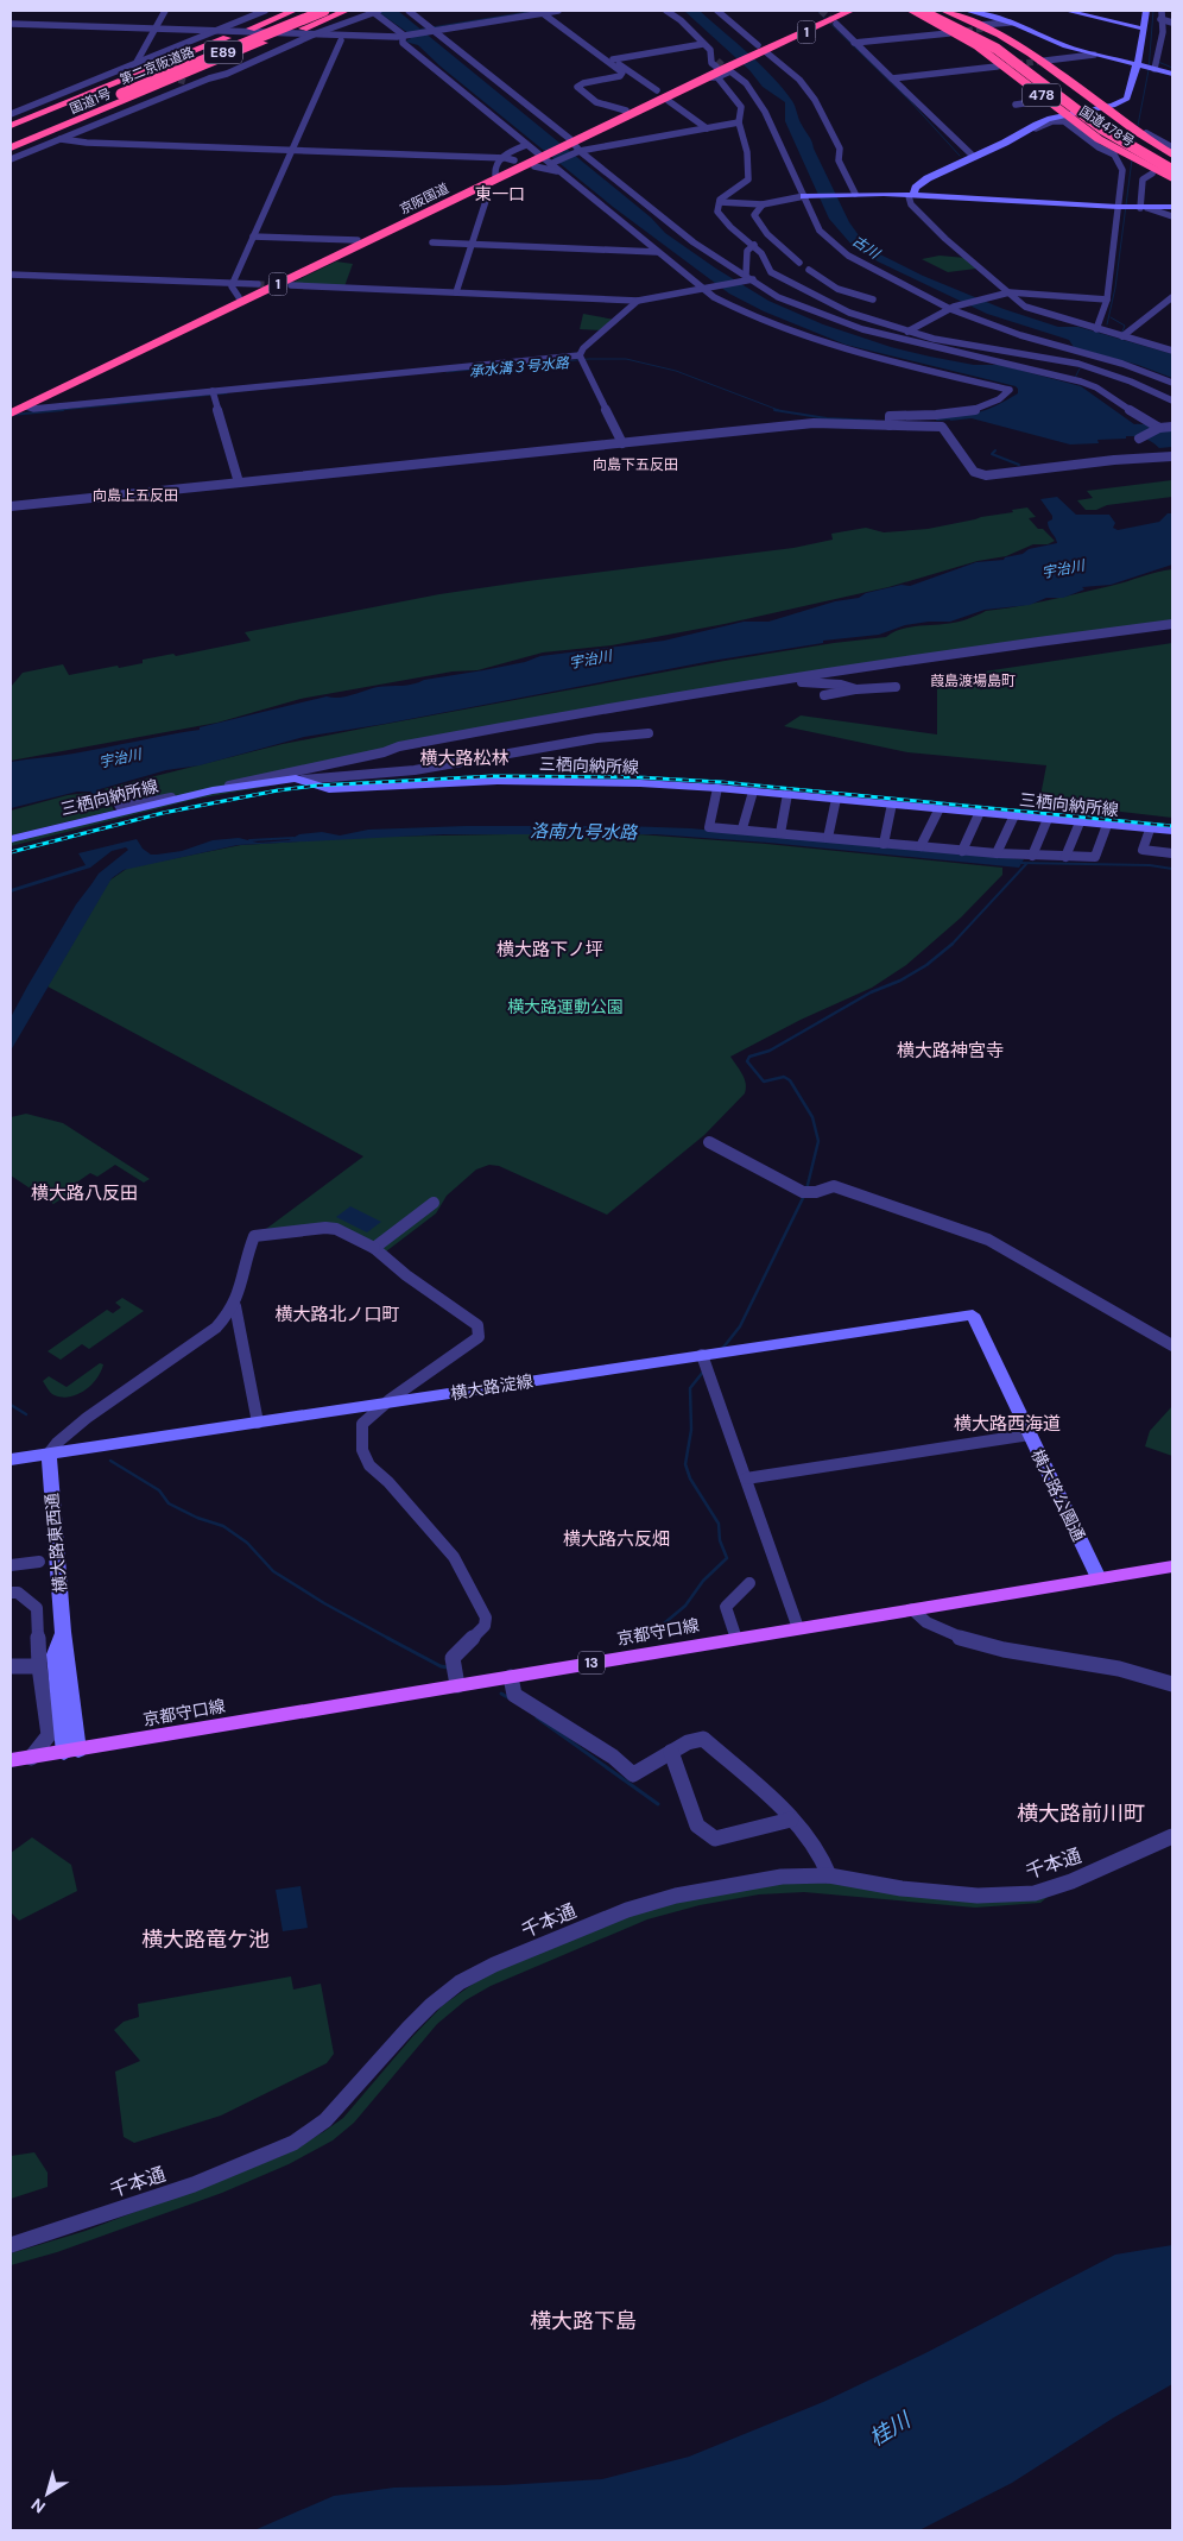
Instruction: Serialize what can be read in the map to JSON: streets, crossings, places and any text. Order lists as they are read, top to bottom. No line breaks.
{"streets":{"highway":["1","E89","第二京阪道路","478","国道1号","国道478号","京阪国道"],"main road":["京都守口線","13"],"street":["三栖向納所線","横大路淀線","横大路公園通","横大路東西通","千本通"]},"crossings":[["第二京阪道路","国道1号"],["横大路淀線","横大路公園通"],["横大路淀線","横大路東西通"],["横大路公園通","京都守口線"],["横大路東西通","京都守口線"]],"districts":["東一口","向島下五反田","向島上五反田","葭島渡場島町","横大路松林","横大路下ノ坪","横大路神宮寺","横大路八反田","横大路北ノ口町","横大路西海道","横大路六反畑","横大路前川町","横大路竜ケ池","横大路下島"],"water":["古川","承水溝３号水路","宇治川","洛南九号水路","桂川"],"parks":["横大路運動公園"],"north":"bottom left"}
